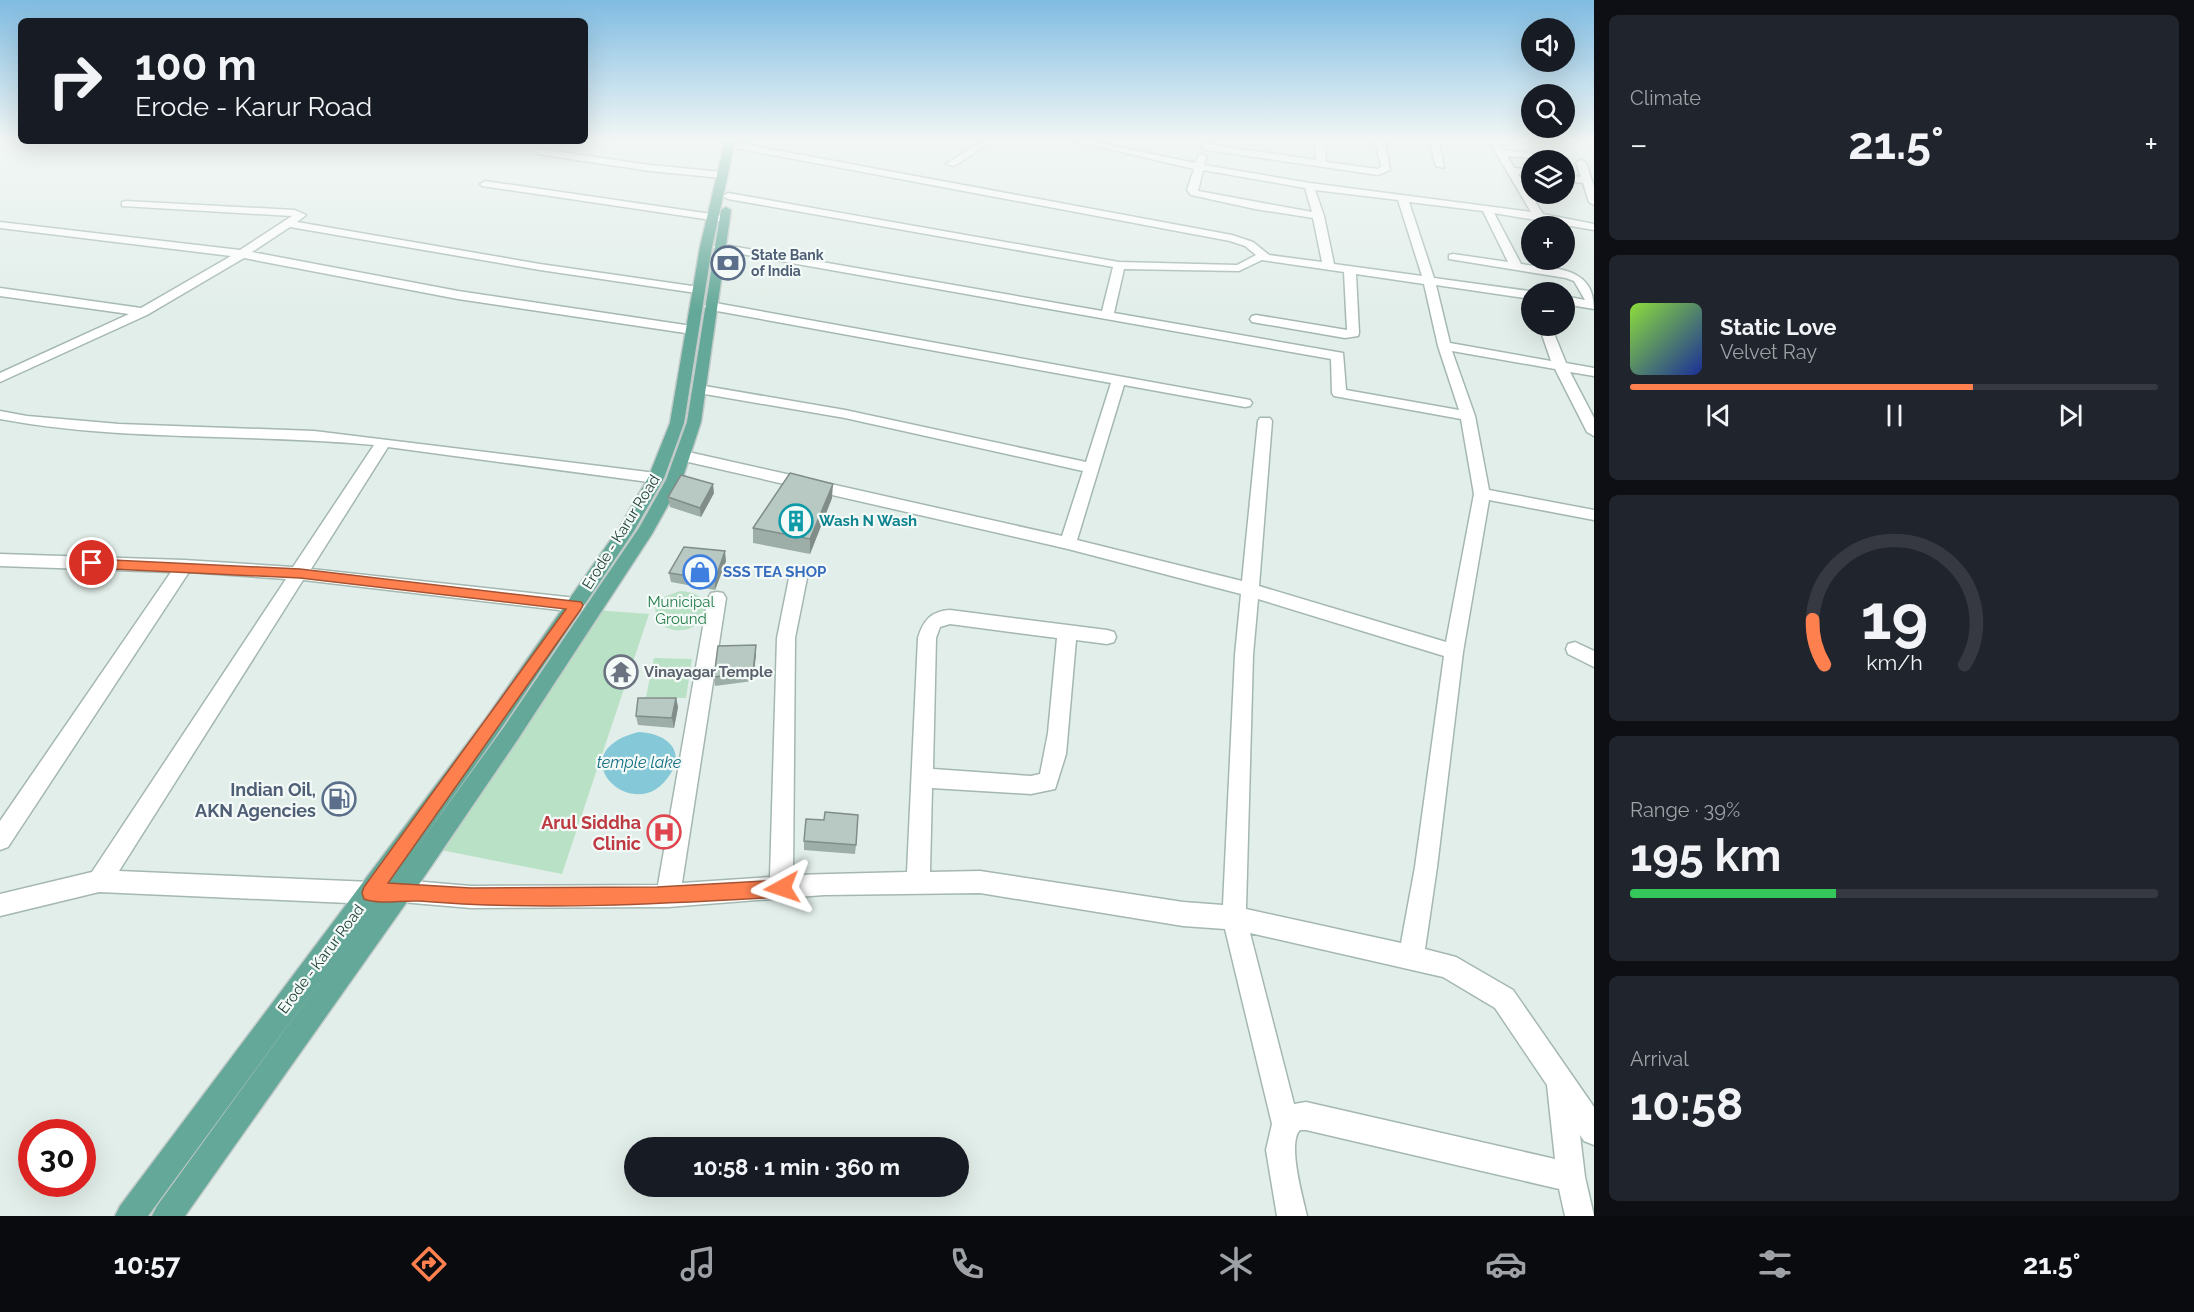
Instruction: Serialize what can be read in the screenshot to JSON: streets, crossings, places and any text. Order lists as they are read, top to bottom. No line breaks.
{"streets":{"main road":["Erode - Karur Road"]},"water":["temple lake"],"parks":["Municipal Ground"],"places":{"bank":["State Bank of India"],"building":["Wash N Wash"],"shop":["SSS TEA SHOP"],"temple":["Vinayagar Temple"],"fuel station":["Indian Oil, AKN Agencies"],"hospital":["Arul Siddha Clinic"]},"page":{"tile":["Climate",["Range · 39%","195 km"],["Arrival","10:58"]],"map_buttons":["+","−"],"turn":["100 m","Erode - Karur Road"],"heat":["−","21.5°","+"],"song":["Static Love","Velvet Ray"],"limit":"30","trip":"10:58 · 1 min · 360 m","tabs":["10:57","21.5°"],"gauge":["19","km/h"]}}
